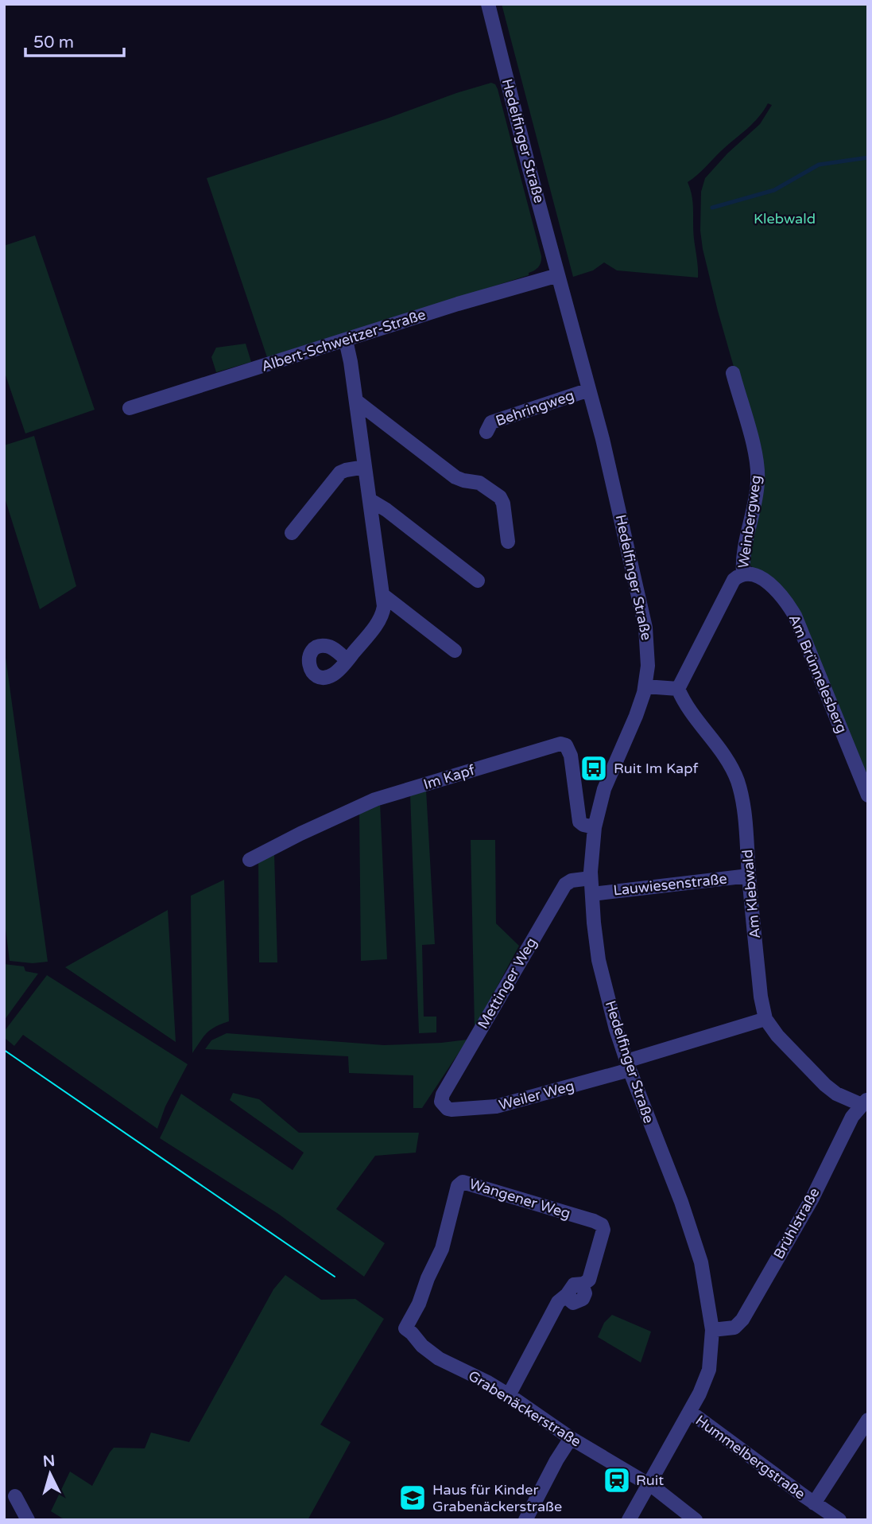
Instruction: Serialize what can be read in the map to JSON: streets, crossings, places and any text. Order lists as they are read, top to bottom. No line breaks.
{"streets":{"street":["Hedelfinger Straße","Albert-Schweitzer-Straße","Behringweg","Weinbergweg","Am Brünnelesberg","Im Kapf","Lauwiesenstraße","Am Klebwald","Mettinger Weg","Weiler Weg","Wangener Weg","Brühlstraße","Grabenäckerstraße","Hummelbergstraße"]},"crossings":[["Hedelfinger Straße","Albert-Schweitzer-Straße"],["Hedelfinger Straße","Behringweg"],["Hedelfinger Straße","Im Kapf"],["Hedelfinger Straße","Lauwiesenstraße"],["Hedelfinger Straße","Mettinger Weg"],["Hedelfinger Straße","Weiler Weg"],["Hedelfinger Straße","Brühlstraße"],["Hedelfinger Straße","Grabenäckerstraße"],["Hedelfinger Straße","Hummelbergstraße"],["Weinbergweg","Am Brünnelesberg"],["Weinbergweg","Am Klebwald"],["Lauwiesenstraße","Am Klebwald"],["Am Klebwald","Weiler Weg"],["Am Klebwald","Brühlstraße"],["Mettinger Weg","Weiler Weg"],["Wangener Weg","Grabenäckerstraße"]],"parks":["Klebwald"],"places":{"bus stop":["Ruit Im Kapf"],"station":["Ruit"],"school or university":["Haus für Kinder Grabenäckerstraße"]},"scale_bar":"50 m","north":"top"}
